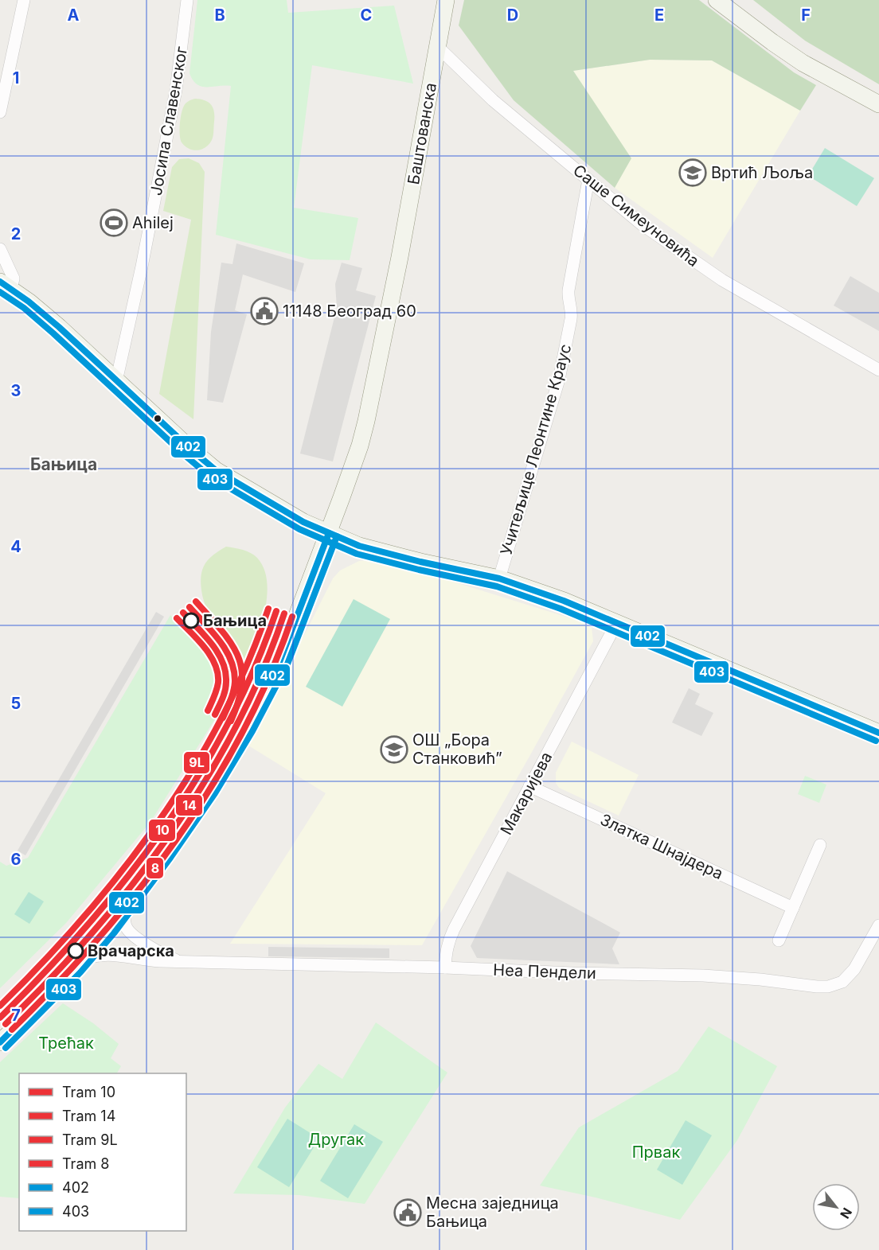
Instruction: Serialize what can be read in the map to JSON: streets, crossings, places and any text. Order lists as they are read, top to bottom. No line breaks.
{"streets":{"street":["Јосипа Славенског","Баштованска","Саше Симеуновића","Учитељице Леонтине Краус","Макаријева","Златка Шнајдера","Неа Пендели"]},"crossings":[["Баштованска","Саше Симеуновића"],["Баштованска","Неа Пендели"],["Саше Симеуновића","Учитељице Леонтине Краус"],["Макаријева","Златка Шнајдера"],["Макаријева","Неа Пендели"]],"districts":["Бањица"],"parks":["Трећак","Другак","Првак"],"places":{"school or university":["Вртић Љоља","ОШ „Бора Станковић”"],"sports":["Ahilej"],"public building":["11148 Београд 60","Месна заједница Бањица"],"other":["Бањица","Врачарска"]},"lines":["transit line 402","transit line 403","tram line 9L","tram line 10","tram line 14","tram line 8"],"legend":["Tram 10","Tram 14","Tram 9L","Tram 8","402","403"],"north":"bottom right","grid":{"columns":["A","B","C","D","E","F"],"rows":["1","2","3","4","5","6","7"]}}
